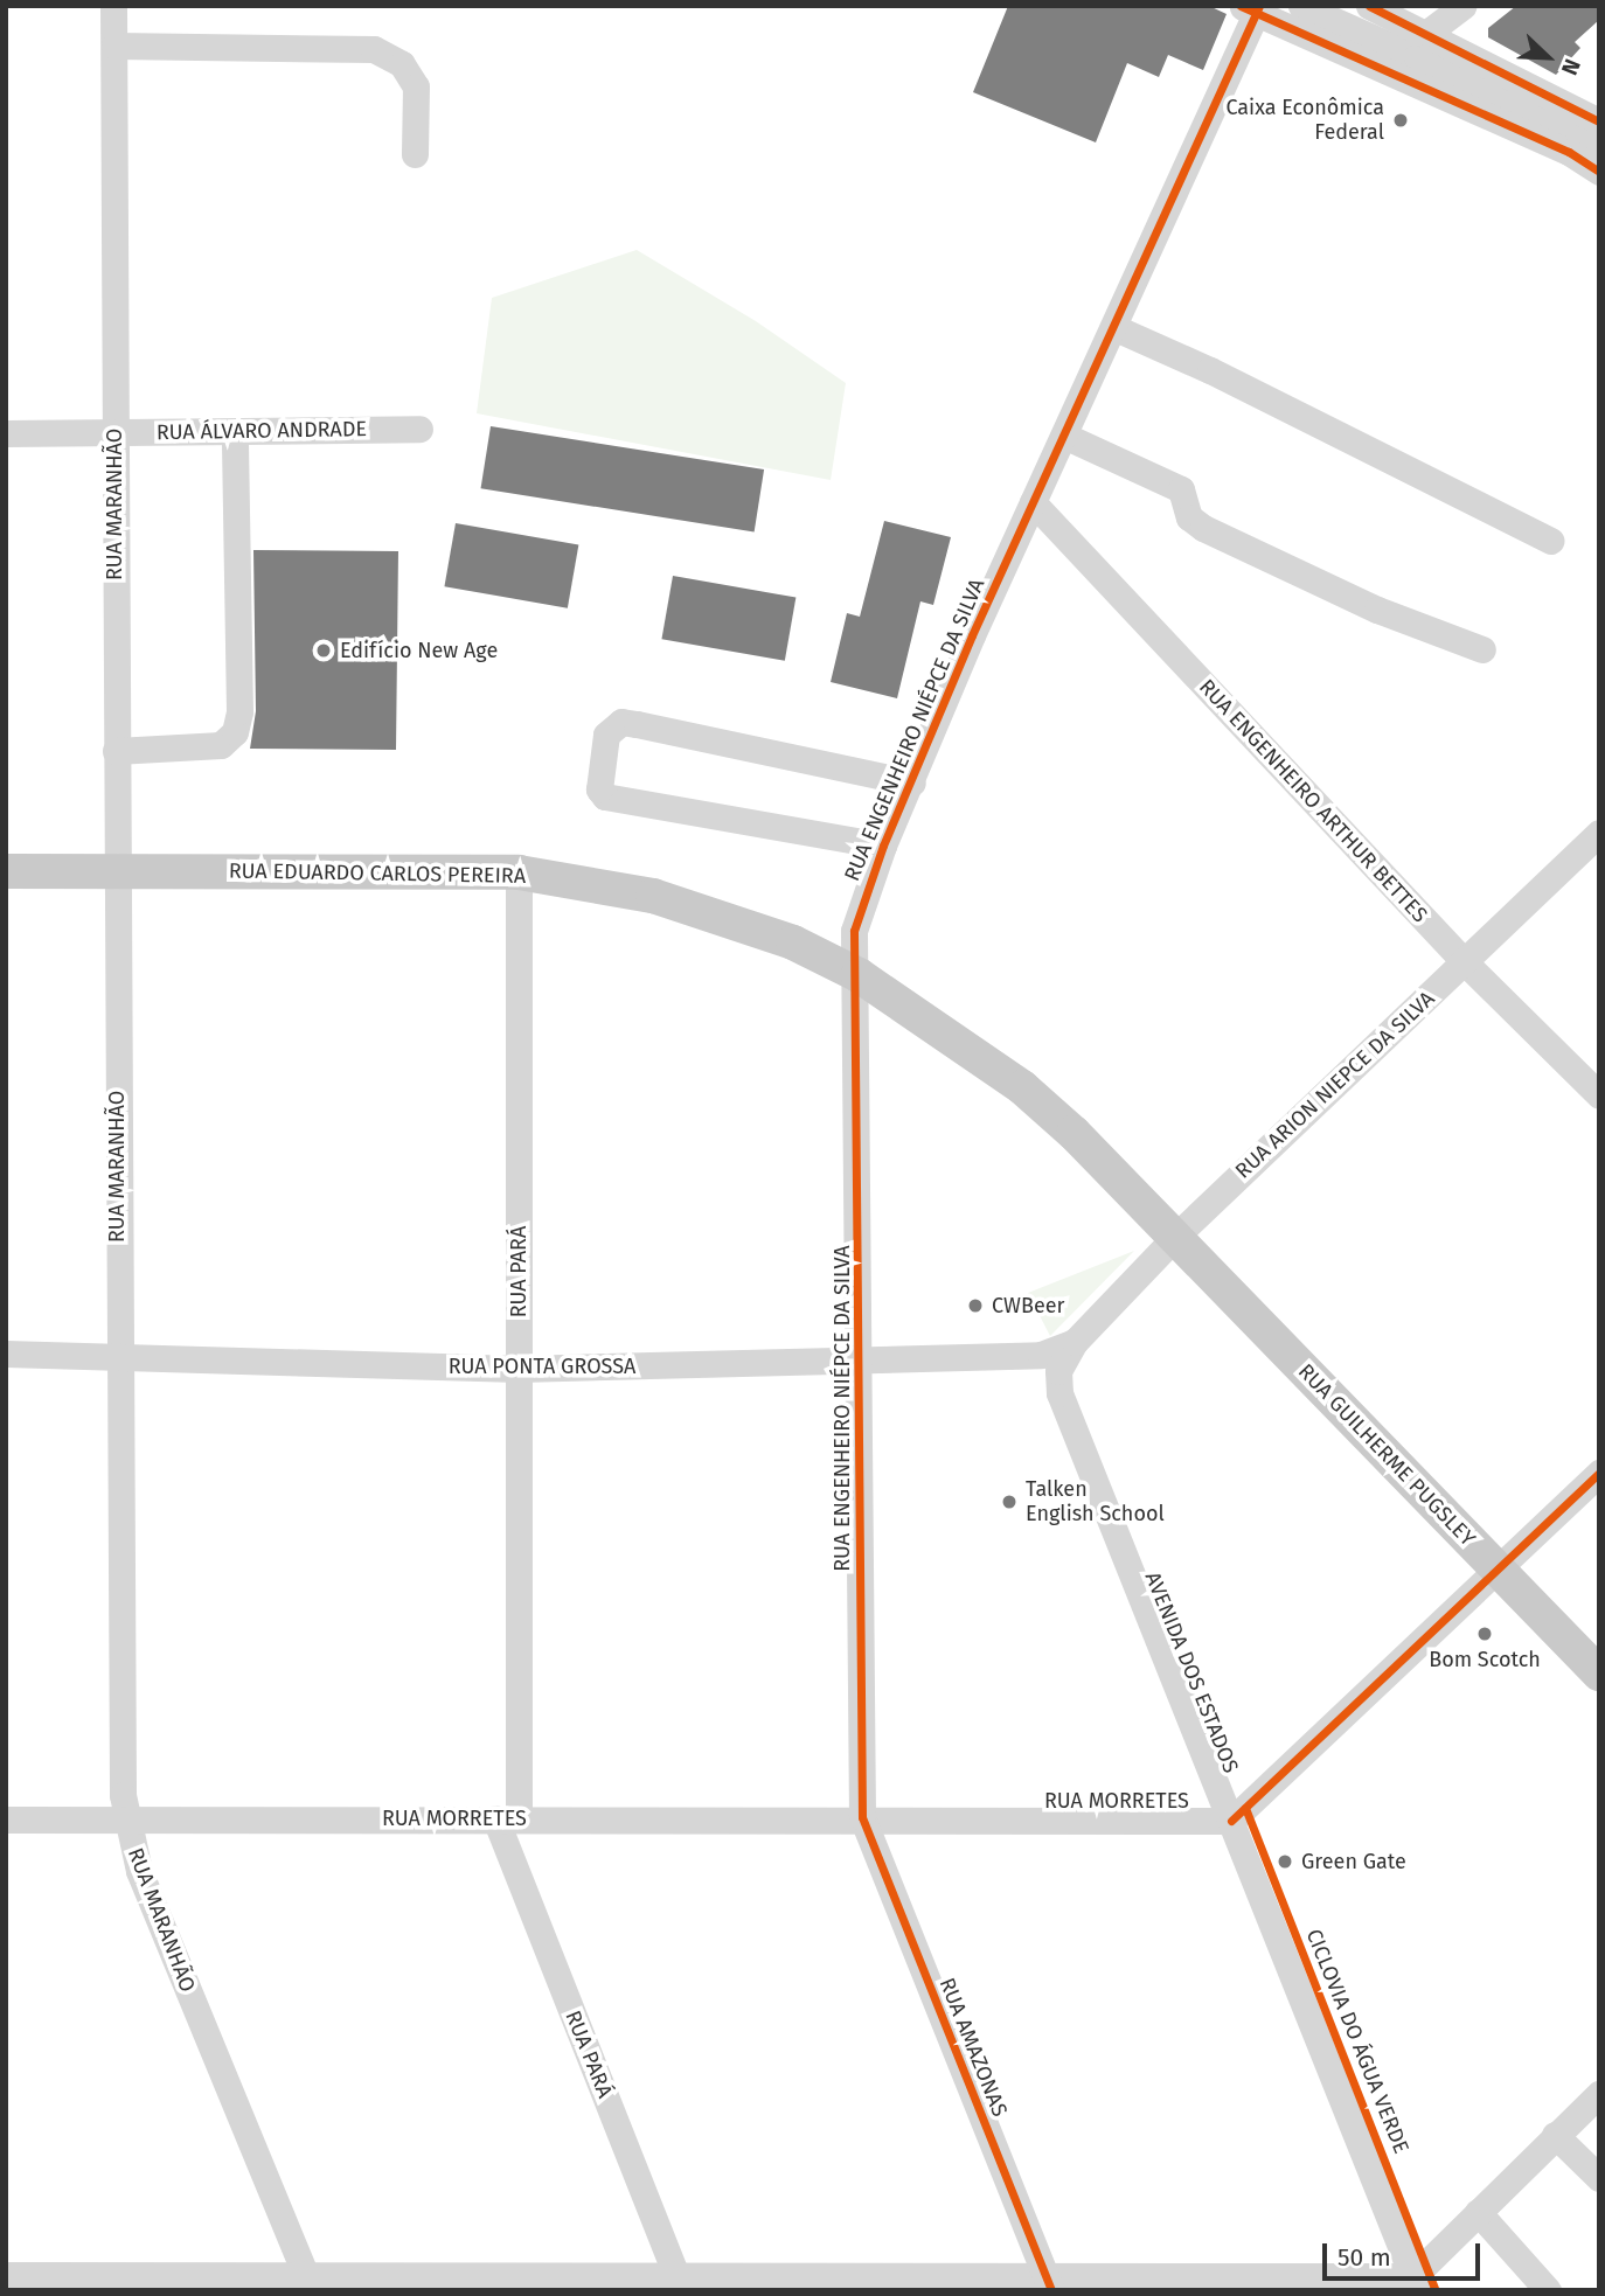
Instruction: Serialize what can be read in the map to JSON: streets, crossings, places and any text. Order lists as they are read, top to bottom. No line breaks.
{"streets":{"main road":["RUA EDUARDO CARLOS PEREIRA","RUA GUILHERME PUGSLEY"],"street":["RUA ÁLVARO ANDRADE","RUA MARANHÃO","RUA ENGENHEIRO NIÉPCE DA SILVA","RUA ENGENHEIRO ARTHUR BETTES","RUA ARION NIEPCE DA SILVA","RUA PARÁ","RUA PONTA GROSSA","AVENIDA DOS ESTADOS","RUA MORRETES","RUA AMAZONAS"],"cycle path":["CICLOVIA DO ÁGUA VERDE"]},"crossings":[["RUA ÁLVARO ANDRADE","RUA MARANHÃO"],["RUA MARANHÃO","RUA EDUARDO CARLOS PEREIRA"],["RUA MARANHÃO","RUA PONTA GROSSA"],["RUA MARANHÃO","RUA MORRETES"],["RUA ENGENHEIRO NIÉPCE DA SILVA","RUA ENGENHEIRO ARTHUR BETTES"],["RUA ENGENHEIRO NIÉPCE DA SILVA","RUA EDUARDO CARLOS PEREIRA"],["RUA ENGENHEIRO NIÉPCE DA SILVA","RUA PONTA GROSSA"],["RUA ENGENHEIRO NIÉPCE DA SILVA","RUA MORRETES"],["RUA ENGENHEIRO NIÉPCE DA SILVA","RUA AMAZONAS"],["RUA ENGENHEIRO ARTHUR BETTES","RUA ARION NIEPCE DA SILVA"],["RUA EDUARDO CARLOS PEREIRA","RUA ARION NIEPCE DA SILVA"],["RUA EDUARDO CARLOS PEREIRA","RUA PARÁ"],["RUA EDUARDO CARLOS PEREIRA","RUA GUILHERME PUGSLEY"],["RUA ARION NIEPCE DA SILVA","RUA PONTA GROSSA"],["RUA ARION NIEPCE DA SILVA","RUA GUILHERME PUGSLEY"],["RUA ARION NIEPCE DA SILVA","AVENIDA DOS ESTADOS"],["RUA PARÁ","RUA PONTA GROSSA"],["RUA PARÁ","RUA MORRETES"],["RUA PONTA GROSSA","AVENIDA DOS ESTADOS"],["AVENIDA DOS ESTADOS","RUA MORRETES"],["RUA MORRETES","RUA AMAZONAS"]],"places":["Caixa Econômica Federal","Edifício New Age","CWBeer","Talken English School","Bom Scotch","Green Gate"],"scale_bar":"50 m","north":"bottom right"}
